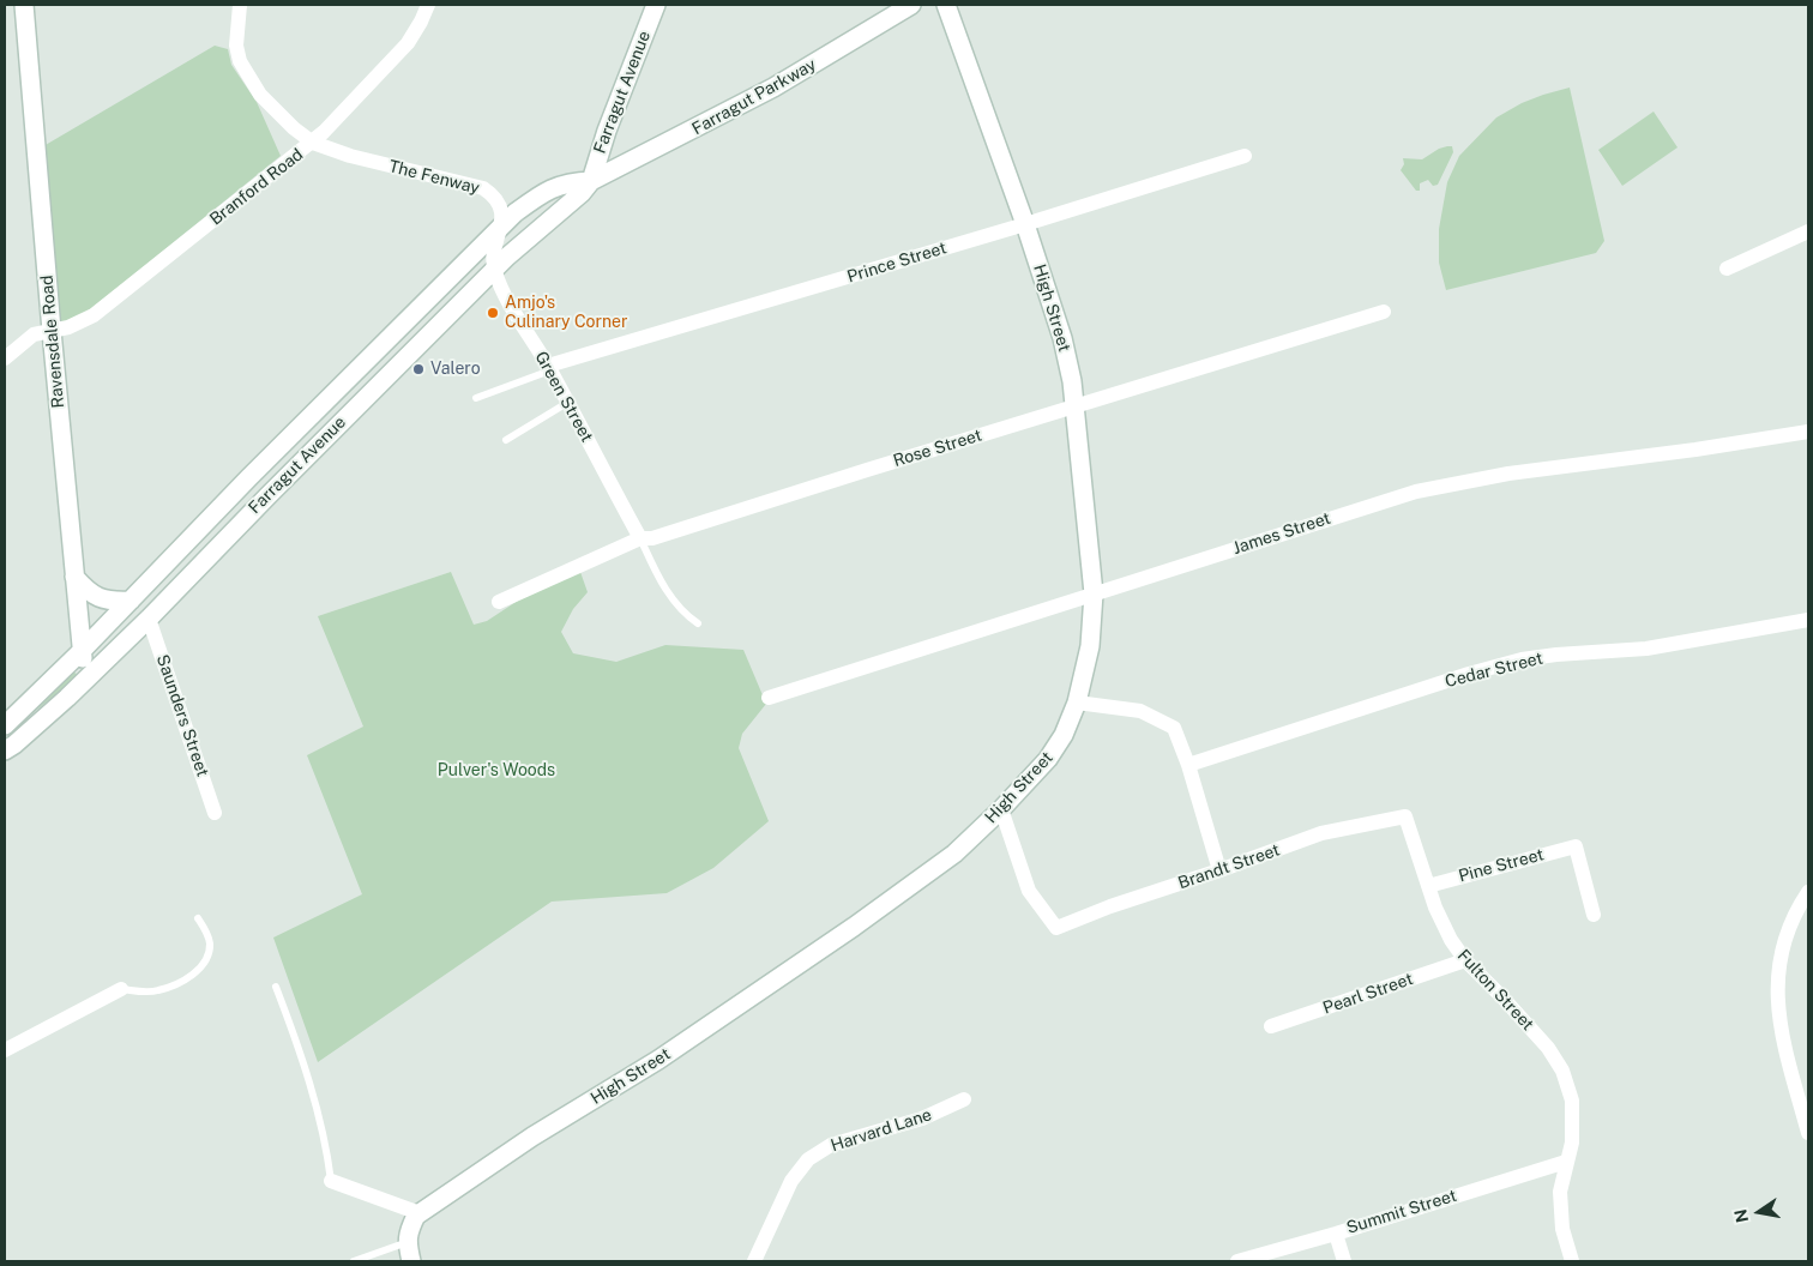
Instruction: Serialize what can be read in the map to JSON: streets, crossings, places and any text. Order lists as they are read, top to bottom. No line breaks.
{"streets":{"main road":["Farragut Avenue","Farragut Parkway","High Street","Ravensdale Road"],"street":["The Fenway","Branford Road","Prince Street","Green Street","Rose Street","James Street","Cedar Street","Saunders Street","Pine Street","Brandt Street","Fulton Street","Pearl Street","Harvard Lane","Summit Street"]},"crossings":[["Farragut Avenue","Farragut Parkway"],["Farragut Avenue","The Fenway"],["Farragut Avenue","Ravensdale Road"],["Farragut Avenue","Green Street"],["Farragut Avenue","Saunders Street"],["The Fenway","Branford Road"],["Branford Road","Ravensdale Road"],["Prince Street","High Street"],["Prince Street","Green Street"],["High Street","Rose Street"],["High Street","James Street"],["High Street","Brandt Street"],["Green Street","Rose Street"],["Pine Street","Fulton Street"],["Brandt Street","Fulton Street"],["Fulton Street","Pearl Street"],["Fulton Street","Summit Street"]],"parks":["Pulver's Woods"],"places":["Amjo's Culinary Corner","Valero"],"north":"left"}
